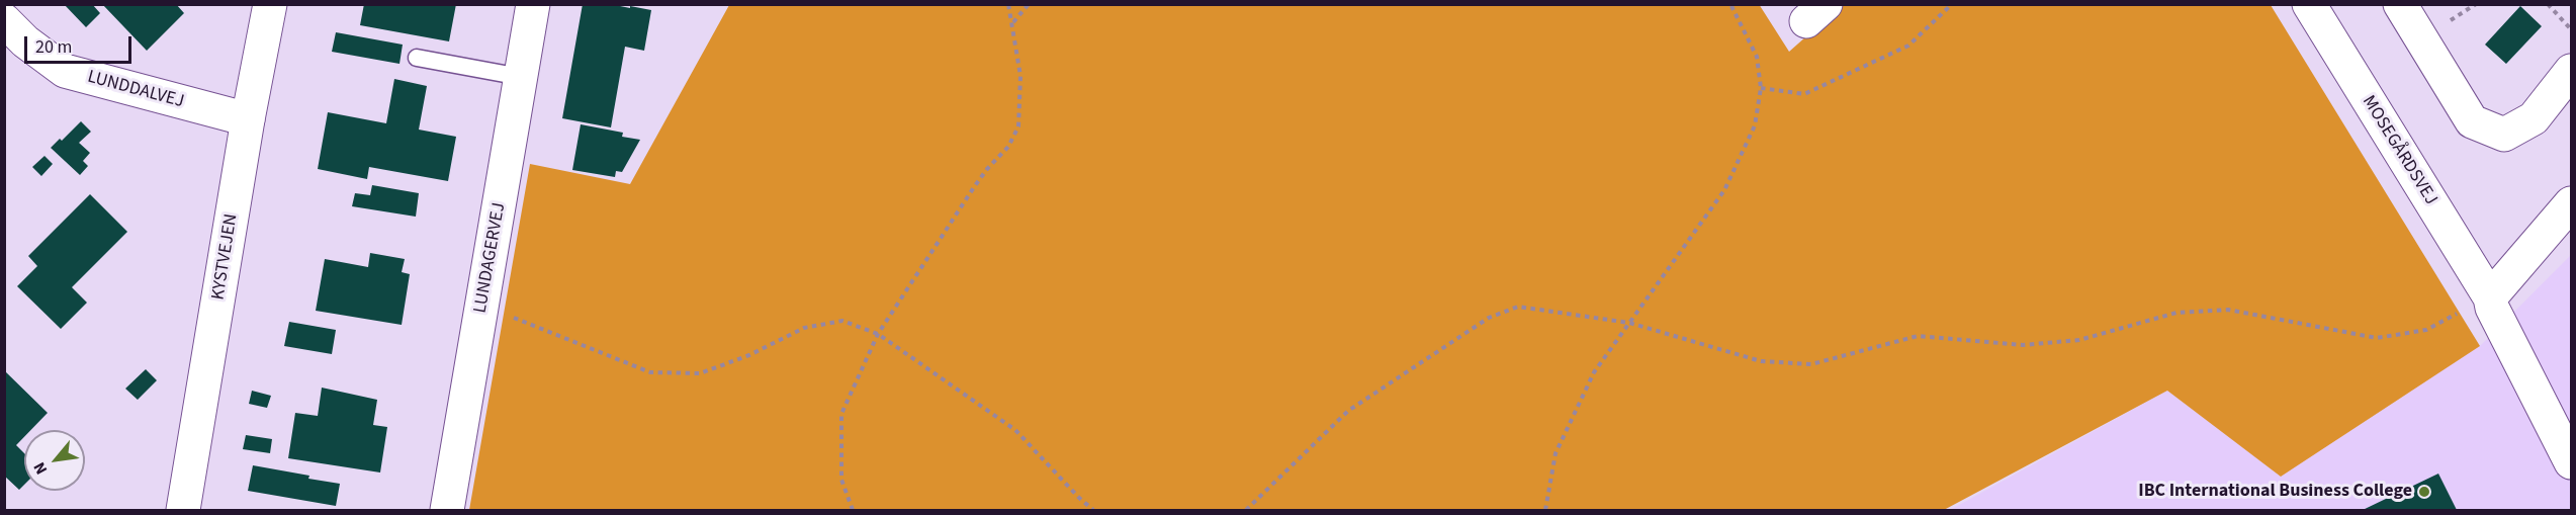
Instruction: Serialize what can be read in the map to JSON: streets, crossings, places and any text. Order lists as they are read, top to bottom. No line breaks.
{"streets":{"street":["LUNDDALVEJ","MOSEGÅRDSVEJ","KYSTVEJEN","LUNDAGERVEJ"]},"crossings":[["LUNDDALVEJ","KYSTVEJEN"]],"places":["IBC International Business College"],"scale_bar":"20 m","north":"bottom left"}
